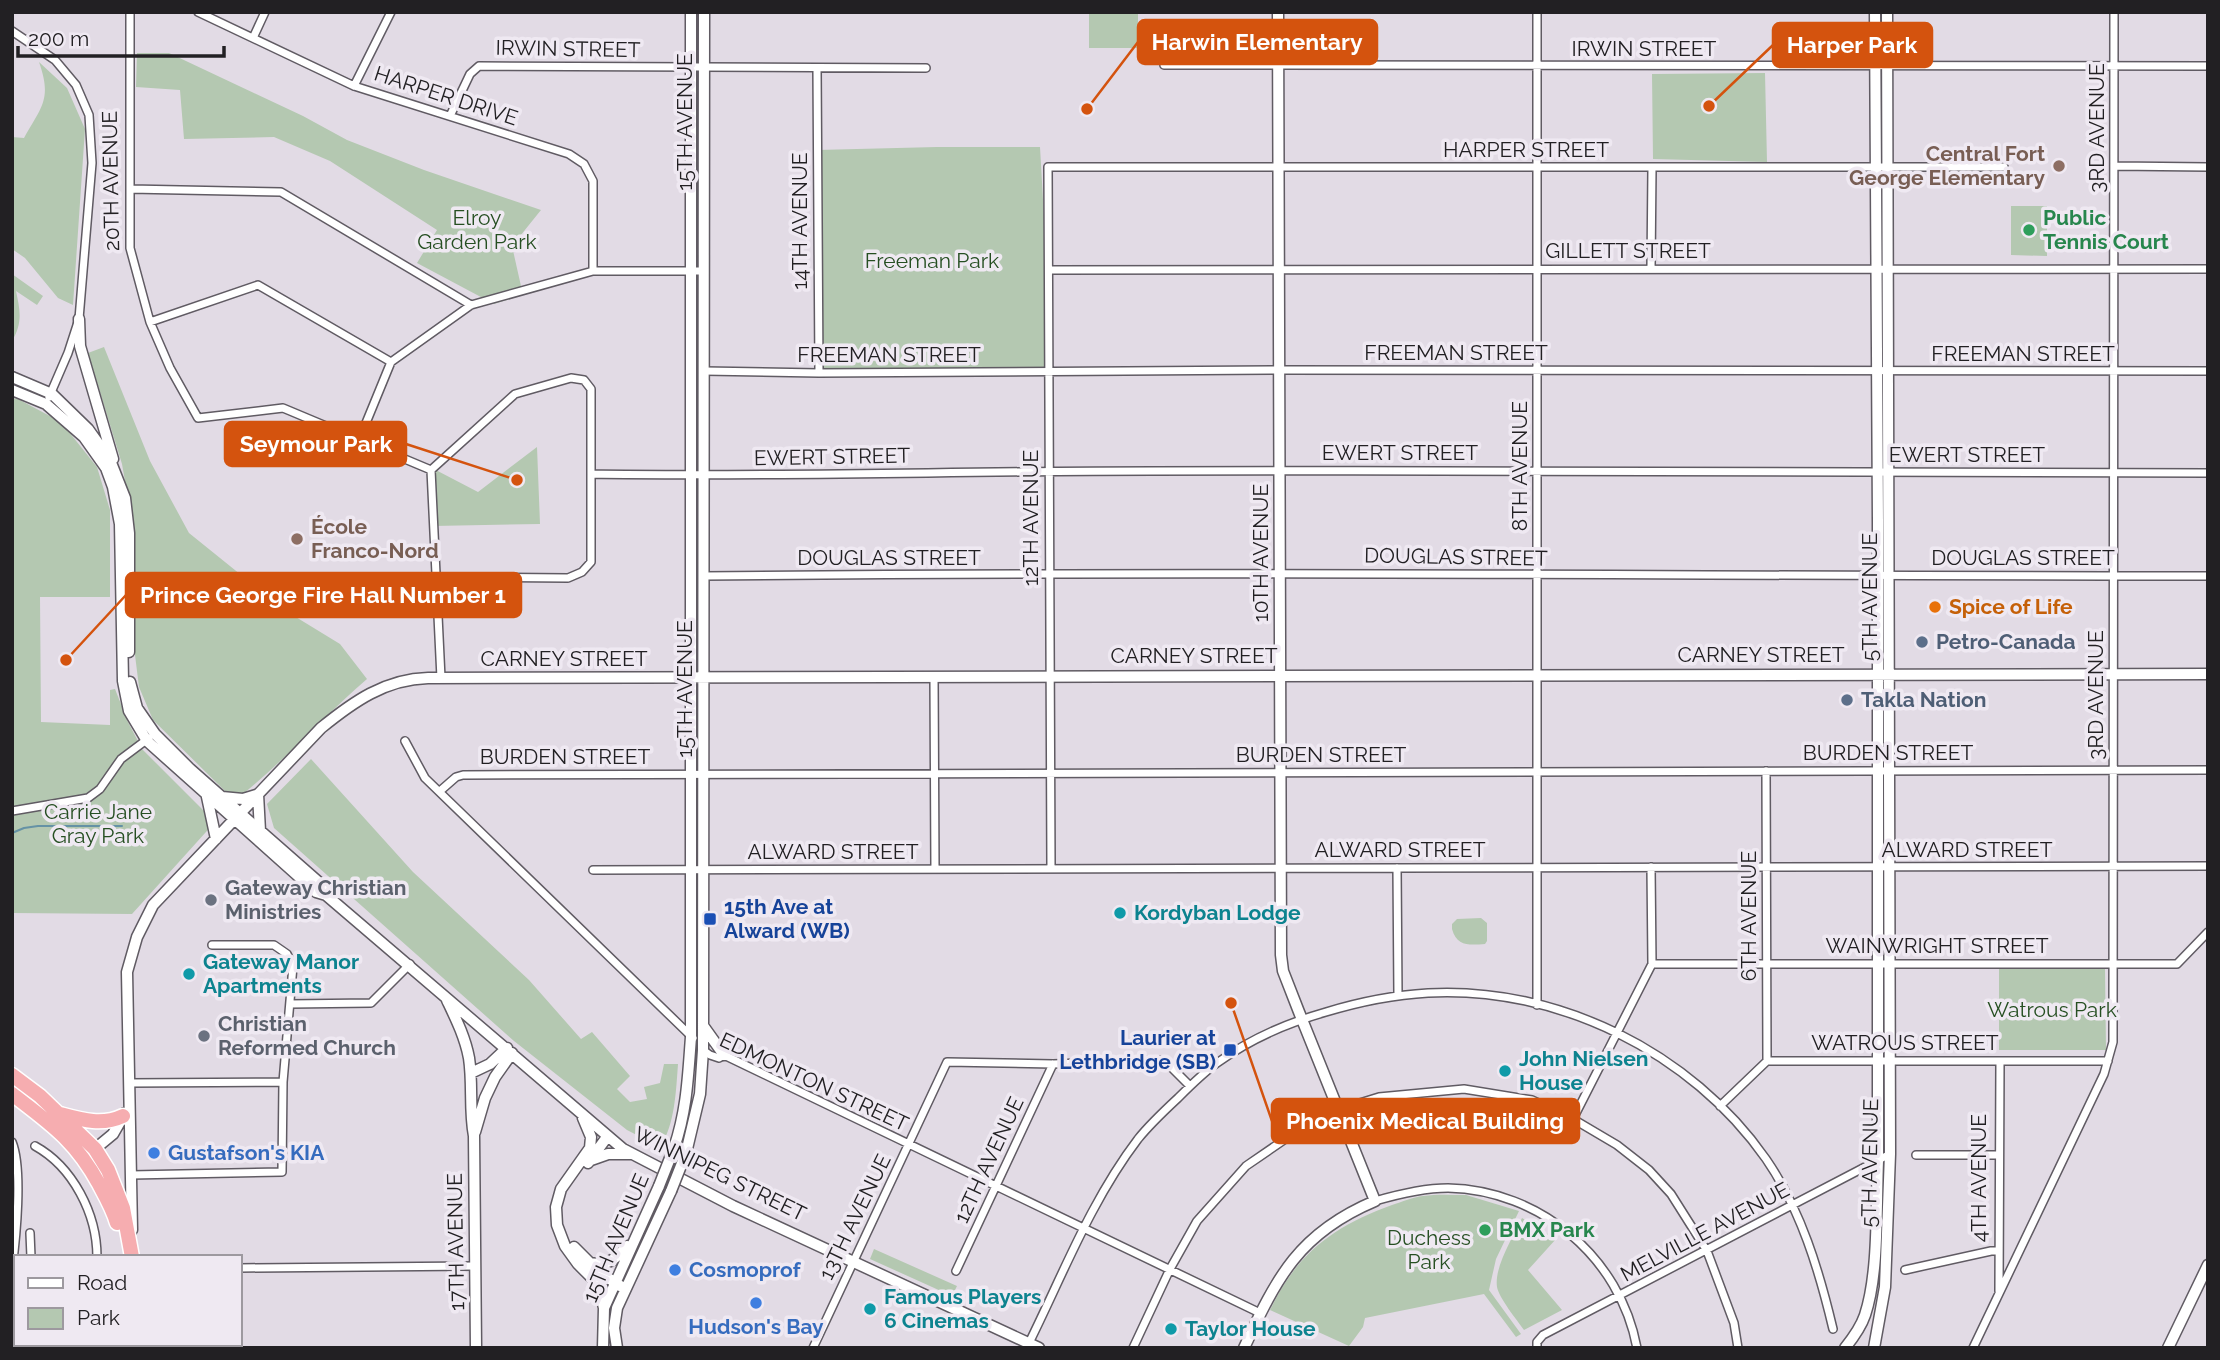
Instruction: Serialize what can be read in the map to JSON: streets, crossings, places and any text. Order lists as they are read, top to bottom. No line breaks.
{"streets":{"street":["IRWIN STREET","HARPER DRIVE","15TH AVENUE","3RD AVENUE","HARPER STREET","20TH AVENUE","14TH AVENUE","GILLETT STREET","FREEMAN STREET","EWERT STREET","8TH AVENUE","12TH AVENUE","10TH AVENUE","DOUGLAS STREET","5TH AVENUE","CARNEY STREET","BURDEN STREET","ALWARD STREET","6TH AVENUE","WAINWRIGHT STREET","WATROUS STREET","EDMONTON STREET","WINNIPEG STREET","4TH AVENUE","13TH AVENUE","MELVILLE AVENUE","17TH AVENUE"]},"crossings":[["IRWIN STREET","HARPER DRIVE"],["IRWIN STREET","15TH AVENUE"],["IRWIN STREET","3RD AVENUE"],["IRWIN STREET","14TH AVENUE"],["IRWIN STREET","8TH AVENUE"],["IRWIN STREET","10TH AVENUE"],["IRWIN STREET","5TH AVENUE"],["15TH AVENUE","FREEMAN STREET"],["15TH AVENUE","EWERT STREET"],["15TH AVENUE","DOUGLAS STREET"],["15TH AVENUE","CARNEY STREET"],["15TH AVENUE","BURDEN STREET"],["15TH AVENUE","ALWARD STREET"],["15TH AVENUE","EDMONTON STREET"],["3RD AVENUE","GILLETT STREET"],["3RD AVENUE","FREEMAN STREET"],["3RD AVENUE","EWERT STREET"],["3RD AVENUE","DOUGLAS STREET"],["3RD AVENUE","CARNEY STREET"],["3RD AVENUE","BURDEN STREET"],["3RD AVENUE","ALWARD STREET"],["3RD AVENUE","WAINWRIGHT STREET"],["3RD AVENUE","WATROUS STREET"],["3RD AVENUE","4TH AVENUE"],["HARPER STREET","8TH AVENUE"],["HARPER STREET","12TH AVENUE"],["HARPER STREET","10TH AVENUE"],["HARPER STREET","5TH AVENUE"],["14TH AVENUE","FREEMAN STREET"],["GILLETT STREET","8TH AVENUE"],["GILLETT STREET","12TH AVENUE"],["GILLETT STREET","10TH AVENUE"],["GILLETT STREET","5TH AVENUE"],["FREEMAN STREET","8TH AVENUE"],["FREEMAN STREET","12TH AVENUE"],["FREEMAN STREET","10TH AVENUE"],["FREEMAN STREET","5TH AVENUE"],["EWERT STREET","8TH AVENUE"],["EWERT STREET","12TH AVENUE"],["EWERT STREET","10TH AVENUE"],["EWERT STREET","5TH AVENUE"],["8TH AVENUE","DOUGLAS STREET"],["8TH AVENUE","CARNEY STREET"],["8TH AVENUE","BURDEN STREET"],["8TH AVENUE","ALWARD STREET"],["12TH AVENUE","DOUGLAS STREET"],["12TH AVENUE","CARNEY STREET"],["12TH AVENUE","BURDEN STREET"],["12TH AVENUE","ALWARD STREET"],["12TH AVENUE","EDMONTON STREET"],["12TH AVENUE","13TH AVENUE"],["10TH AVENUE","DOUGLAS STREET"],["10TH AVENUE","CARNEY STREET"],["10TH AVENUE","BURDEN STREET"],["10TH AVENUE","ALWARD STREET"],["DOUGLAS STREET","5TH AVENUE"],["5TH AVENUE","CARNEY STREET"],["5TH AVENUE","BURDEN STREET"],["5TH AVENUE","ALWARD STREET"],["5TH AVENUE","WAINWRIGHT STREET"],["5TH AVENUE","WATROUS STREET"],["5TH AVENUE","MELVILLE AVENUE"],["CARNEY STREET","WINNIPEG STREET"],["BURDEN STREET","6TH AVENUE"],["BURDEN STREET","EDMONTON STREET"],["ALWARD STREET","6TH AVENUE"],["6TH AVENUE","WAINWRIGHT STREET"],["6TH AVENUE","WATROUS STREET"],["WATROUS STREET","4TH AVENUE"],["EDMONTON STREET","13TH AVENUE"],["WINNIPEG STREET","13TH AVENUE"],["WINNIPEG STREET","17TH AVENUE"]],"parks":["Elroy Garden Park","Freeman Park","Carrie Jane Gray Park","Watrous Park","Duchess Park"],"places":{"other":["Harper Park","Harwin Elementary","Central Fort George Elementary","Public Tennis Court","Seymour Park","École Franco-Nord","Spice of Life","Petro-Canada","Prince George Fire Hall Number 1","Takla Nation","Gateway Christian Ministries","Kordyban Lodge","Gateway Manor Apartments","Phoenix Medical Building","Christian Reformed Church","John Nielsen House","Gustafson's KIA","BMX Park","Cosmoprof","Hudson's Bay","Famous Players 6 Cinemas","Taylor House"],"transit":["15th Ave at Alward (WB)","Laurier at Lethbridge (SB)"]},"legend":["Road","Park"],"scale_bar":"200 m"}
